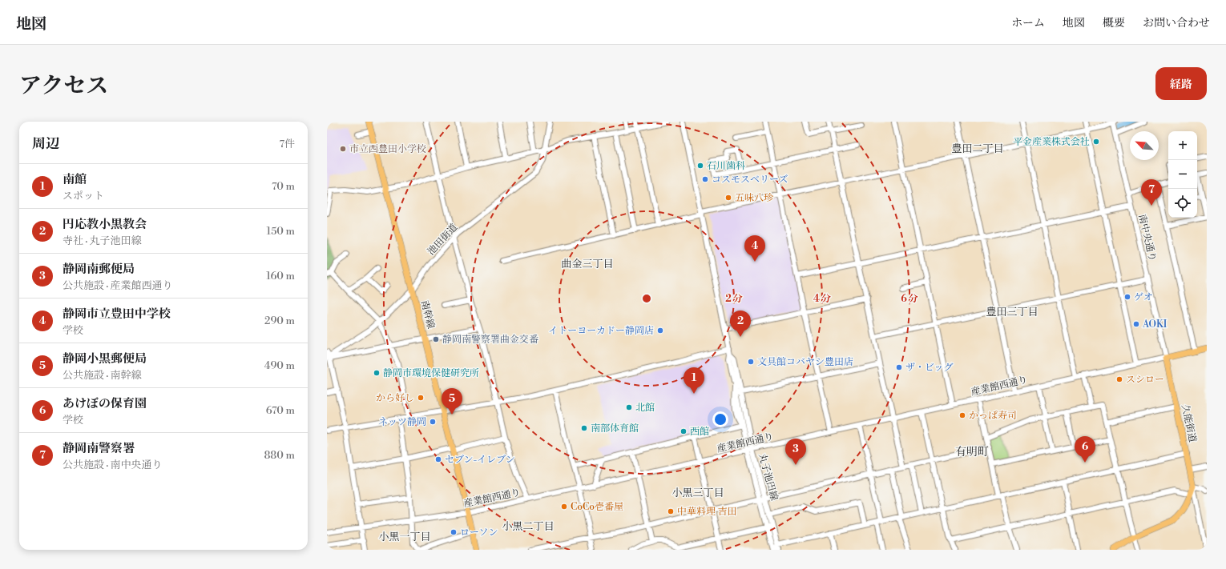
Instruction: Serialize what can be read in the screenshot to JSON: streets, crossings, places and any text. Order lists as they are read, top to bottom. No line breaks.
{"streets":{"main road":["南幹線","久能街道"],"street":["南中央通り","池田街道","産業館西通り","丸子池田線"]},"crossings":[["南中央通り","産業館西通り"],["南中央通り","久能街道"],["池田街道","南幹線"],["南幹線","産業館西通り"],["産業館西通り","久能街道"],["産業館西通り","丸子池田線"]],"districts":["豊田二丁目","曲金三丁目","豊田三丁目","有明町","小黒三丁目","小黒二丁目","小黒一丁目"],"places":["平金産業株式会社","市立西豊田小学校","石川歯科","コスモスベリーズ","五味八珍","ゲオ","AOKI","イトーヨーカドー静岡店","静岡南警察署曲金交番","文具館コバヤシ豊田店","ザ・ビッグ","静岡市環境保健研究所","スシロー","から好し","北館","かっぱ寿司","ネッツ静岡","南部体育館","西館","セブン-イレブン","CoCo壱番屋","中華料理 吉田","ローソン"],"north":"top left","page":{"header":"地図","nav":["ホーム","地図","概要","お問い合わせ"],"title":"アクセス","buttons":"経路","heading":["周辺","7件"],"map_buttons":["+","−"],"list":[{"mark":"1","name":"南館","note":"スポット","value":"70 m"},{"mark":"2","name":"円応教小黒教会","note":"寺社 · 丸子池田線","value":"150 m"},{"mark":"3","name":"静岡南郵便局","note":"公共施設 · 産業館西通り","value":"160 m"},{"mark":"4","name":"静岡市立豊田中学校","note":"学校","value":"290 m"},{"mark":"5","name":"静岡小黒郵便局","note":"公共施設 · 南幹線","value":"490 m"},{"mark":"6","name":"あけぼの保育園","note":"学校","value":"670 m"},{"mark":"7","name":"静岡南警察署","note":"公共施設 · 南中央通り","value":"880 m"}],"pins":["7","4","2","1","5","6","3"]},"rings":["2 分","4 分","6 分"]}
